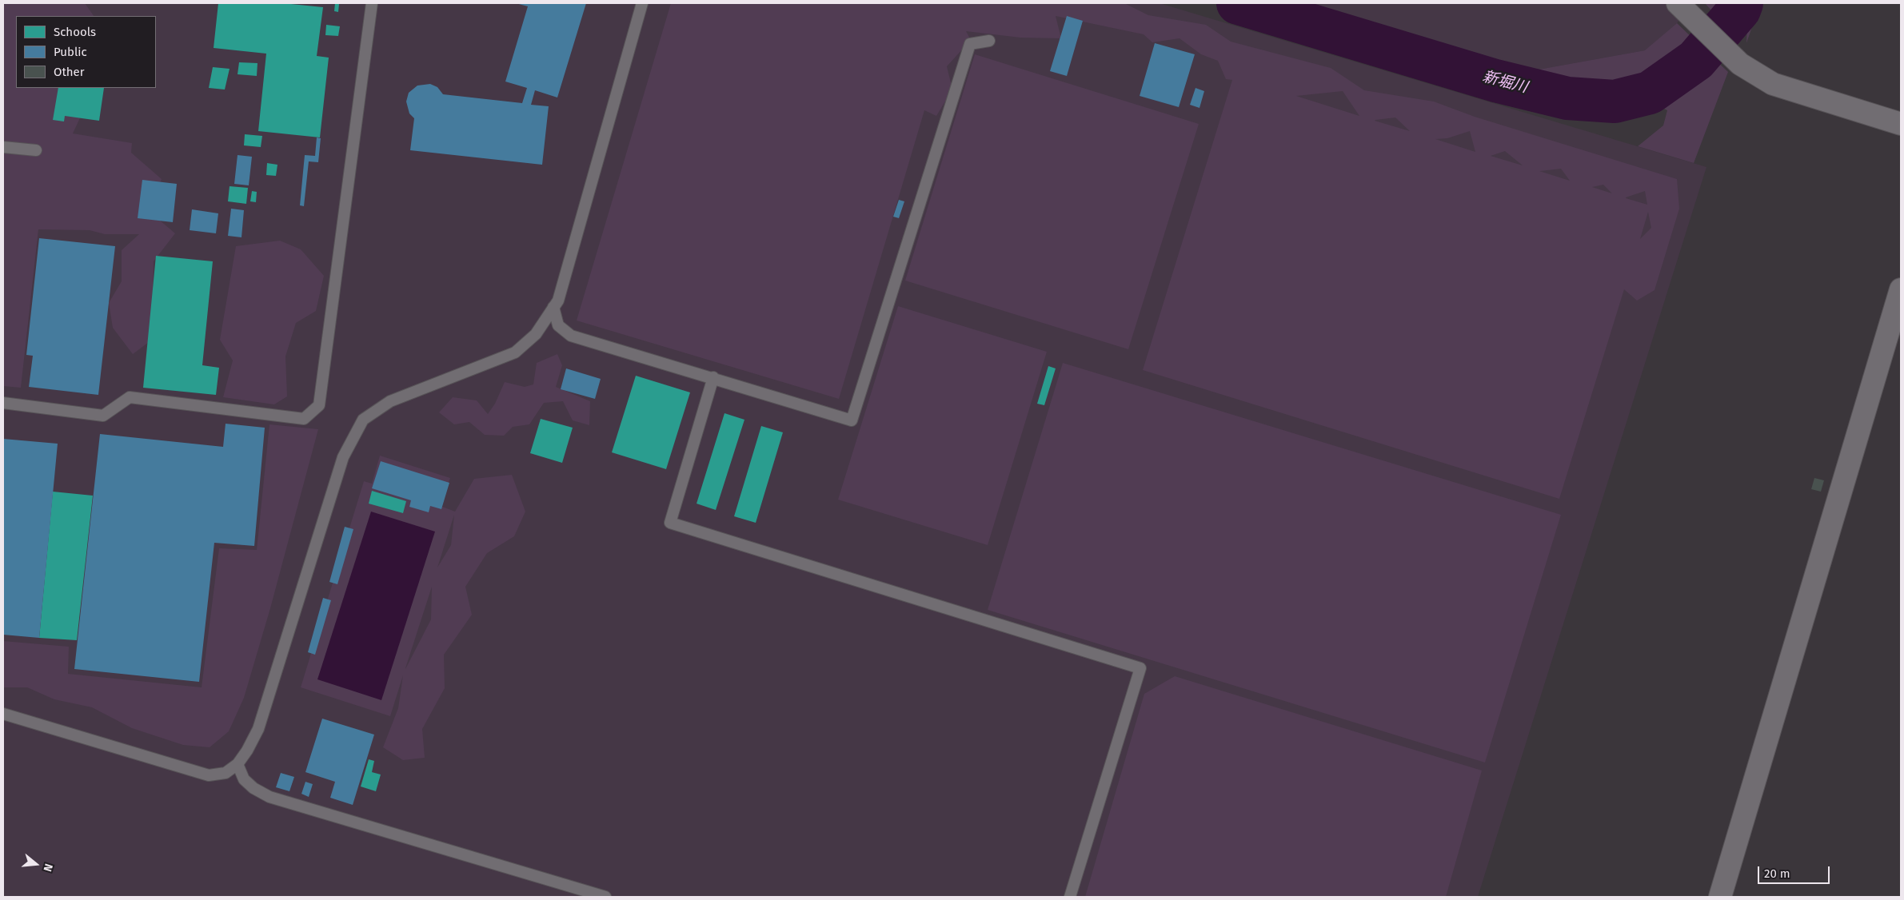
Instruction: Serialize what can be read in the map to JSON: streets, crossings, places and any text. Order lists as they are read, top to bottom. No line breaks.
{"water":["新堀川"],"legend":["Schools","Public","Other"],"scale_bar":"20 m","north":"right"}
